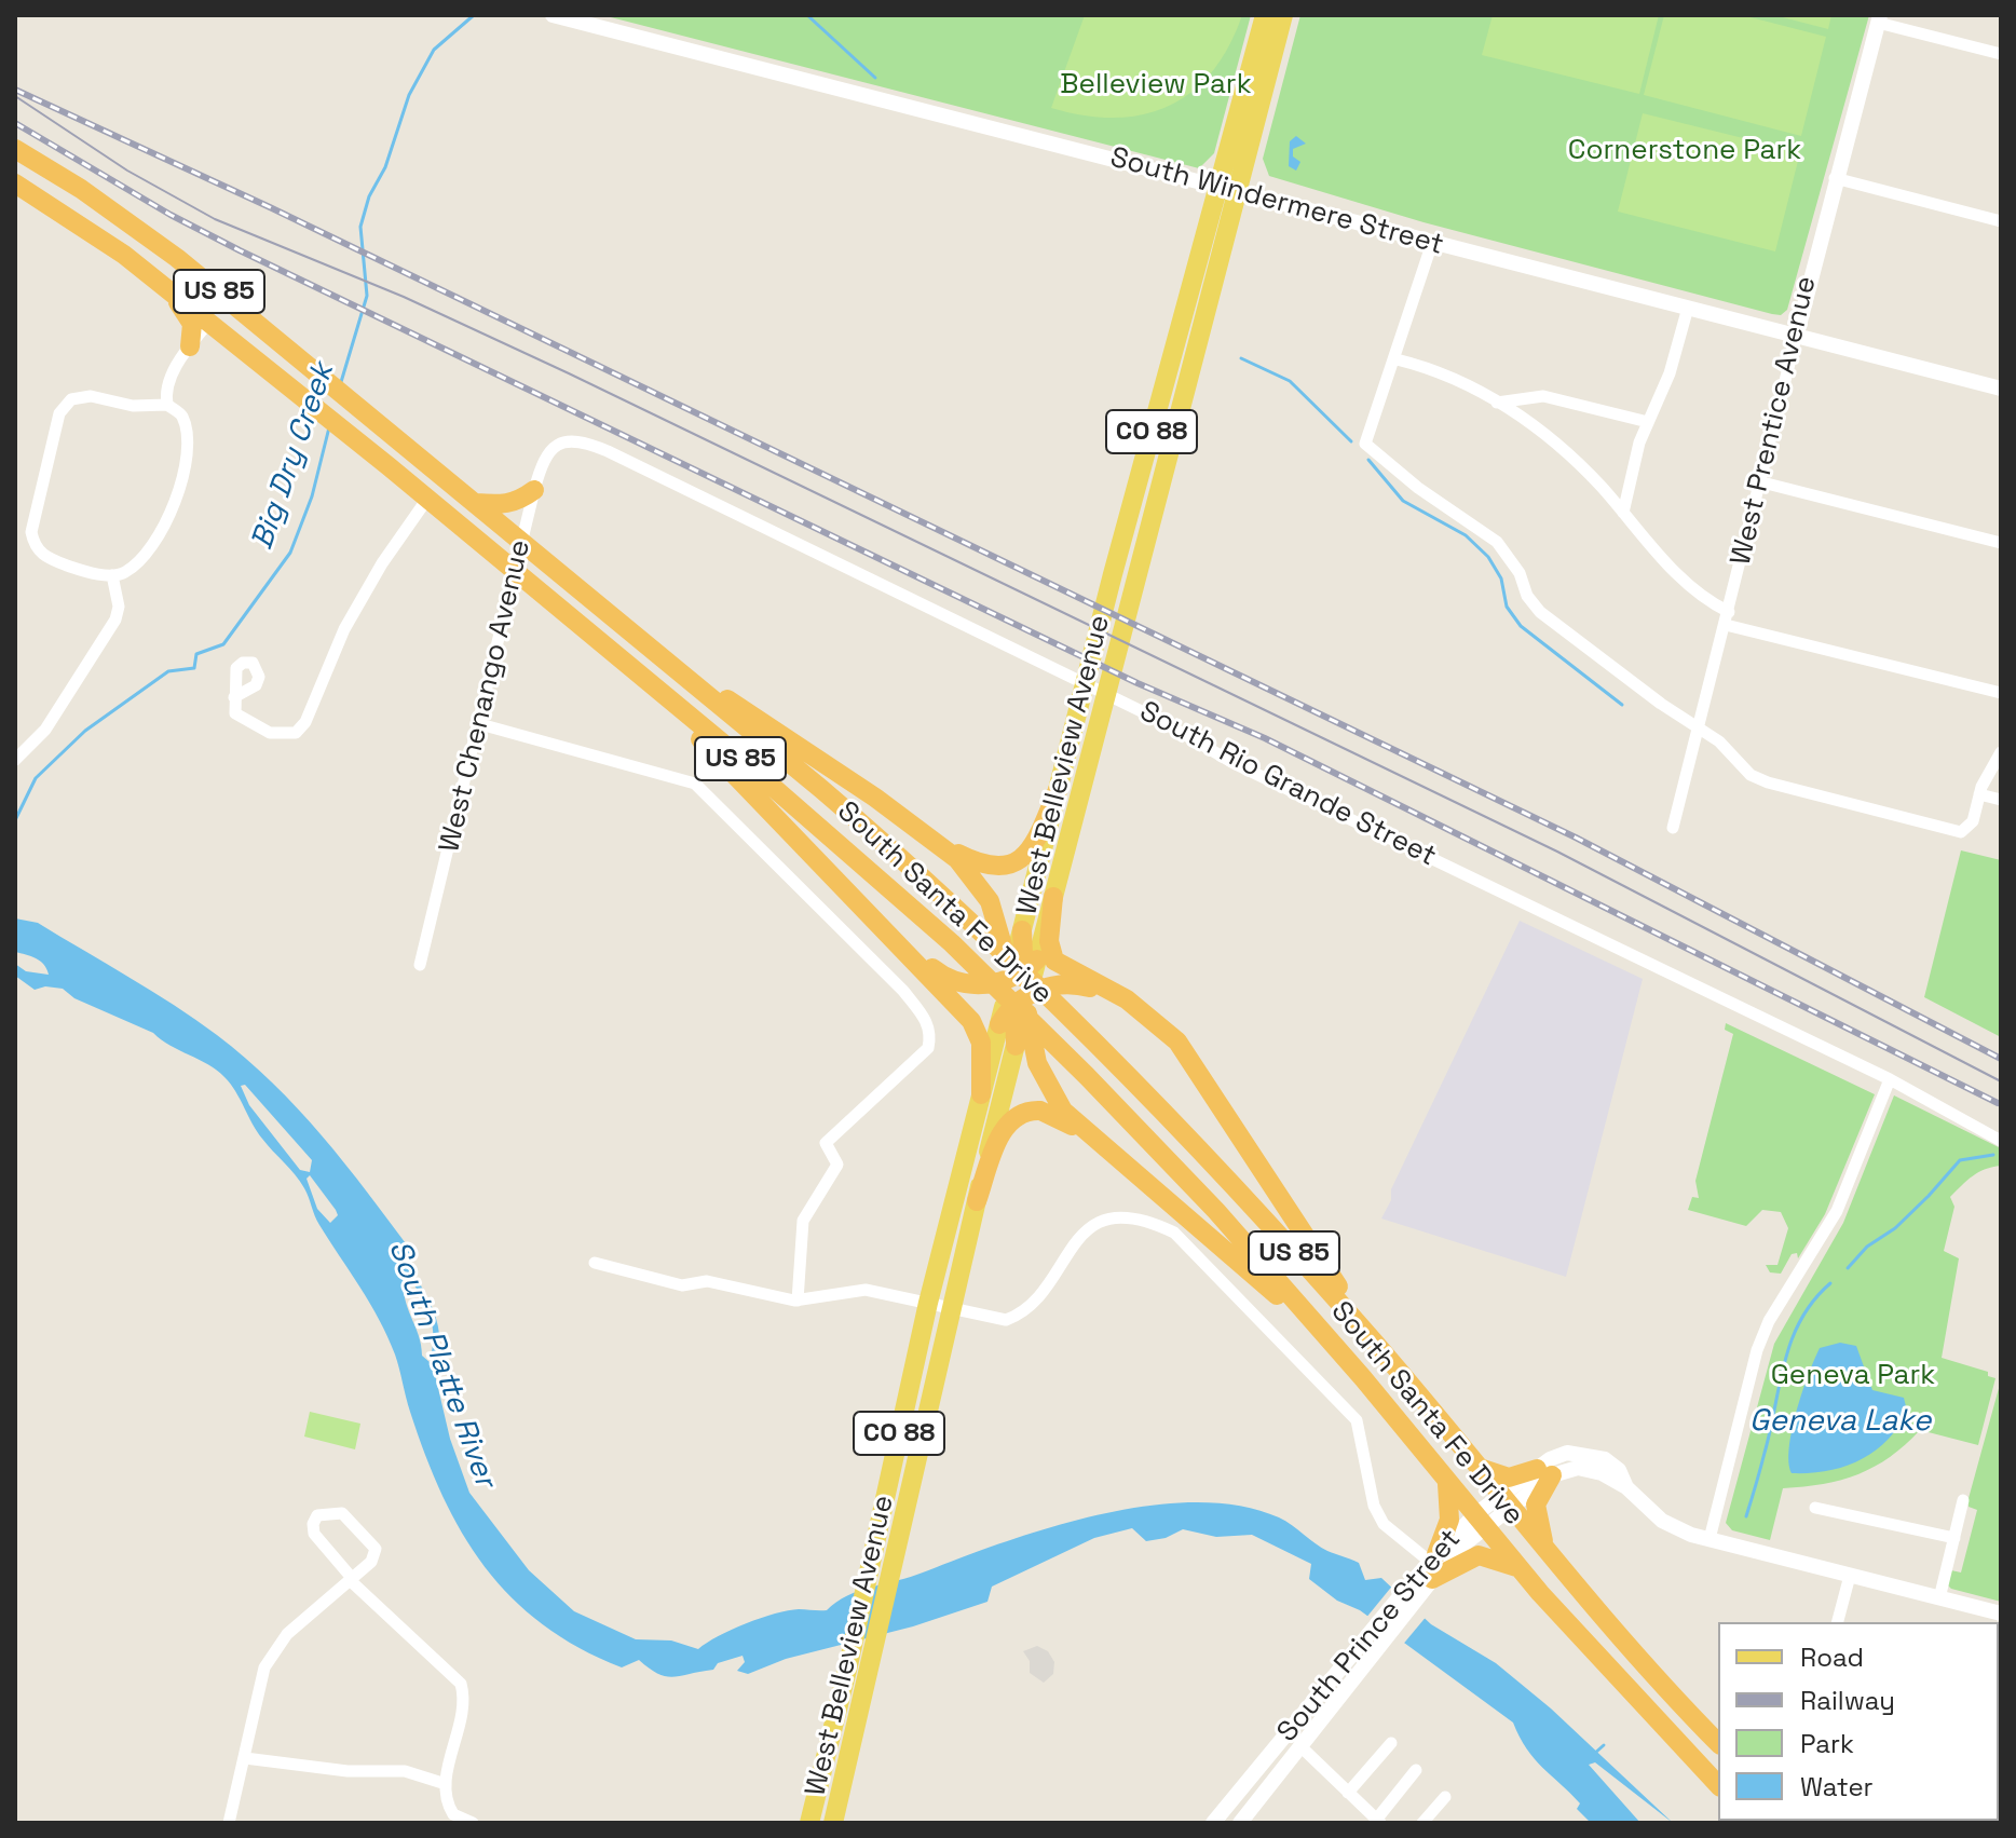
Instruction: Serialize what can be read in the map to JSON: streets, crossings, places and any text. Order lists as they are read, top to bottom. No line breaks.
{"streets":{"highway":["US 85","South Santa Fe Drive"],"main road":["CO 88","West Belleview Avenue"],"street":["South Windermere Street","West Prentice Avenue","West Chenango Avenue","South Rio Grande Street","South Prince Street"]},"crossings":[["South Windermere Street","West Prentice Avenue"],["South Windermere Street","West Belleview Avenue"],["West Chenango Avenue","South Rio Grande Street"],["West Chenango Avenue","South Santa Fe Drive"],["South Santa Fe Drive","South Prince Street"]],"water":["Big Dry Creek","South Platte River","Geneva Lake"],"parks":["Belleview Park","Cornerstone Park","Geneva Park"],"legend":["Road","Railway","Park","Water"]}
